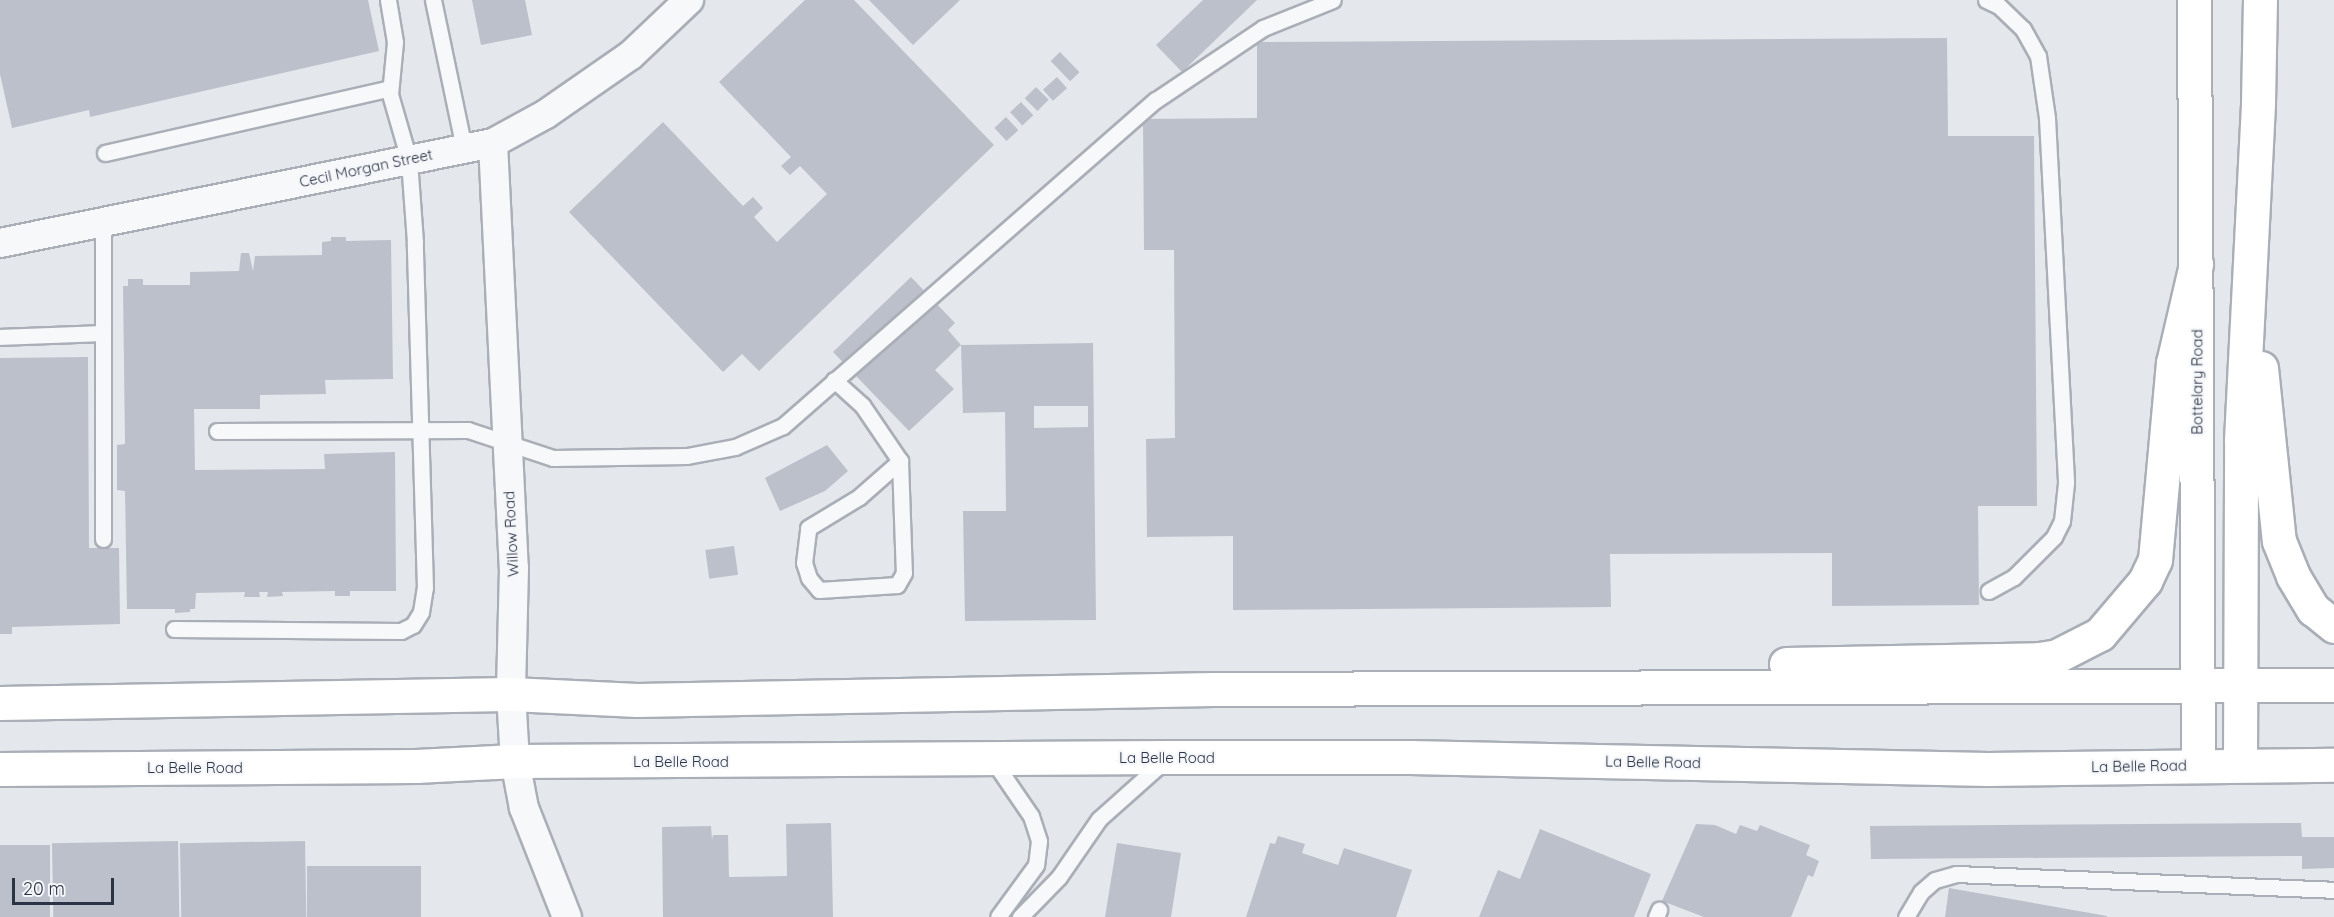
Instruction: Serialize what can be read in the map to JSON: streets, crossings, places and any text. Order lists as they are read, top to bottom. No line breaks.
{"streets":{"main road":["Bottelary Road","La Belle Road"],"street":["Cecil Morgan Street","Willow Road"]},"crossings":[["Cecil Morgan Street","Willow Road"],["Bottelary Road","La Belle Road"],["Willow Road","La Belle Road"]],"scale_bar":"20 m"}
